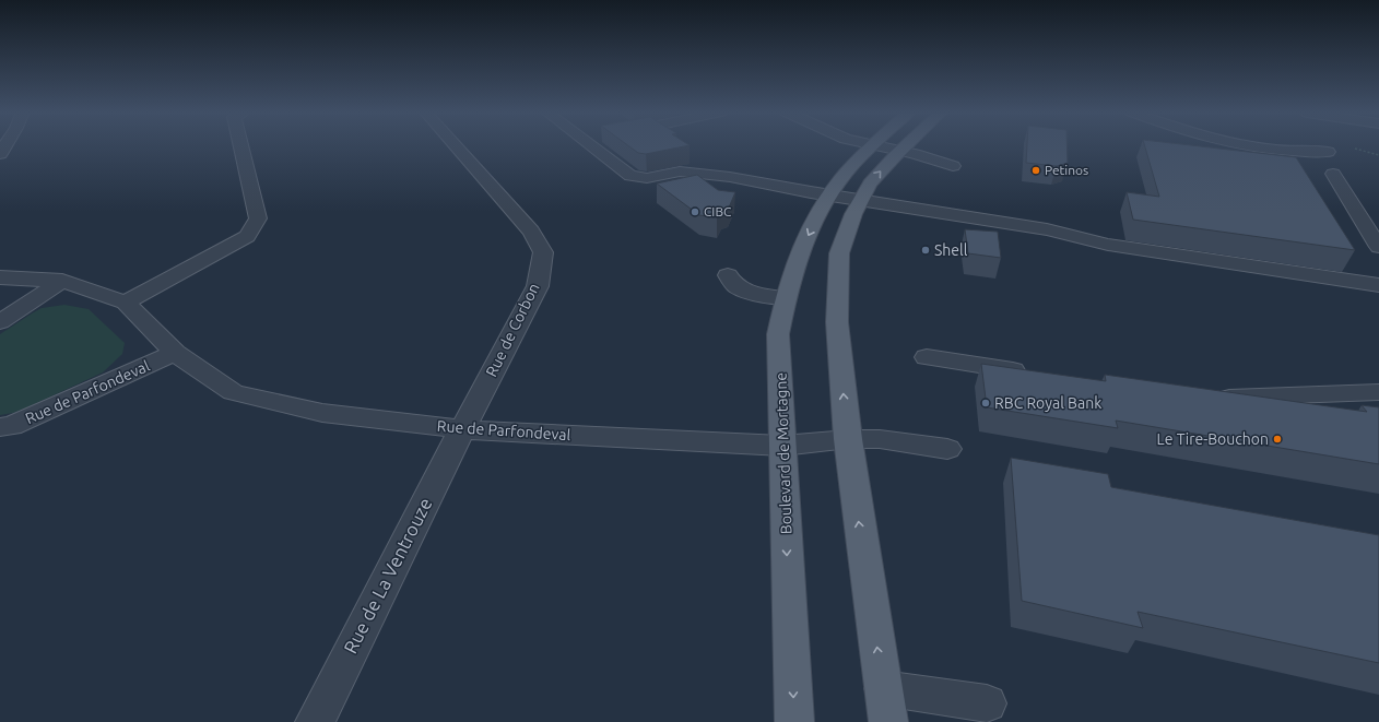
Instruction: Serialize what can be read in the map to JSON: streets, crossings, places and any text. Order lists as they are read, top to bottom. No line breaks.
{"streets":{"main road":["Boulevard de Mortagne"],"street":["Rue de Corbon","Rue de Parfondeval","Rue de La Ventrouze"]},"crossings":[["Rue de Corbon","Rue de Parfondeval"],["Rue de Corbon","Rue de La Ventrouze"],["Rue de Parfondeval","Boulevard de Mortagne"],["Rue de Parfondeval","Rue de La Ventrouze"]],"places":["Petinos","CIBC","Shell","RBC Royal Bank","Le Tire-Bouchon"]}
